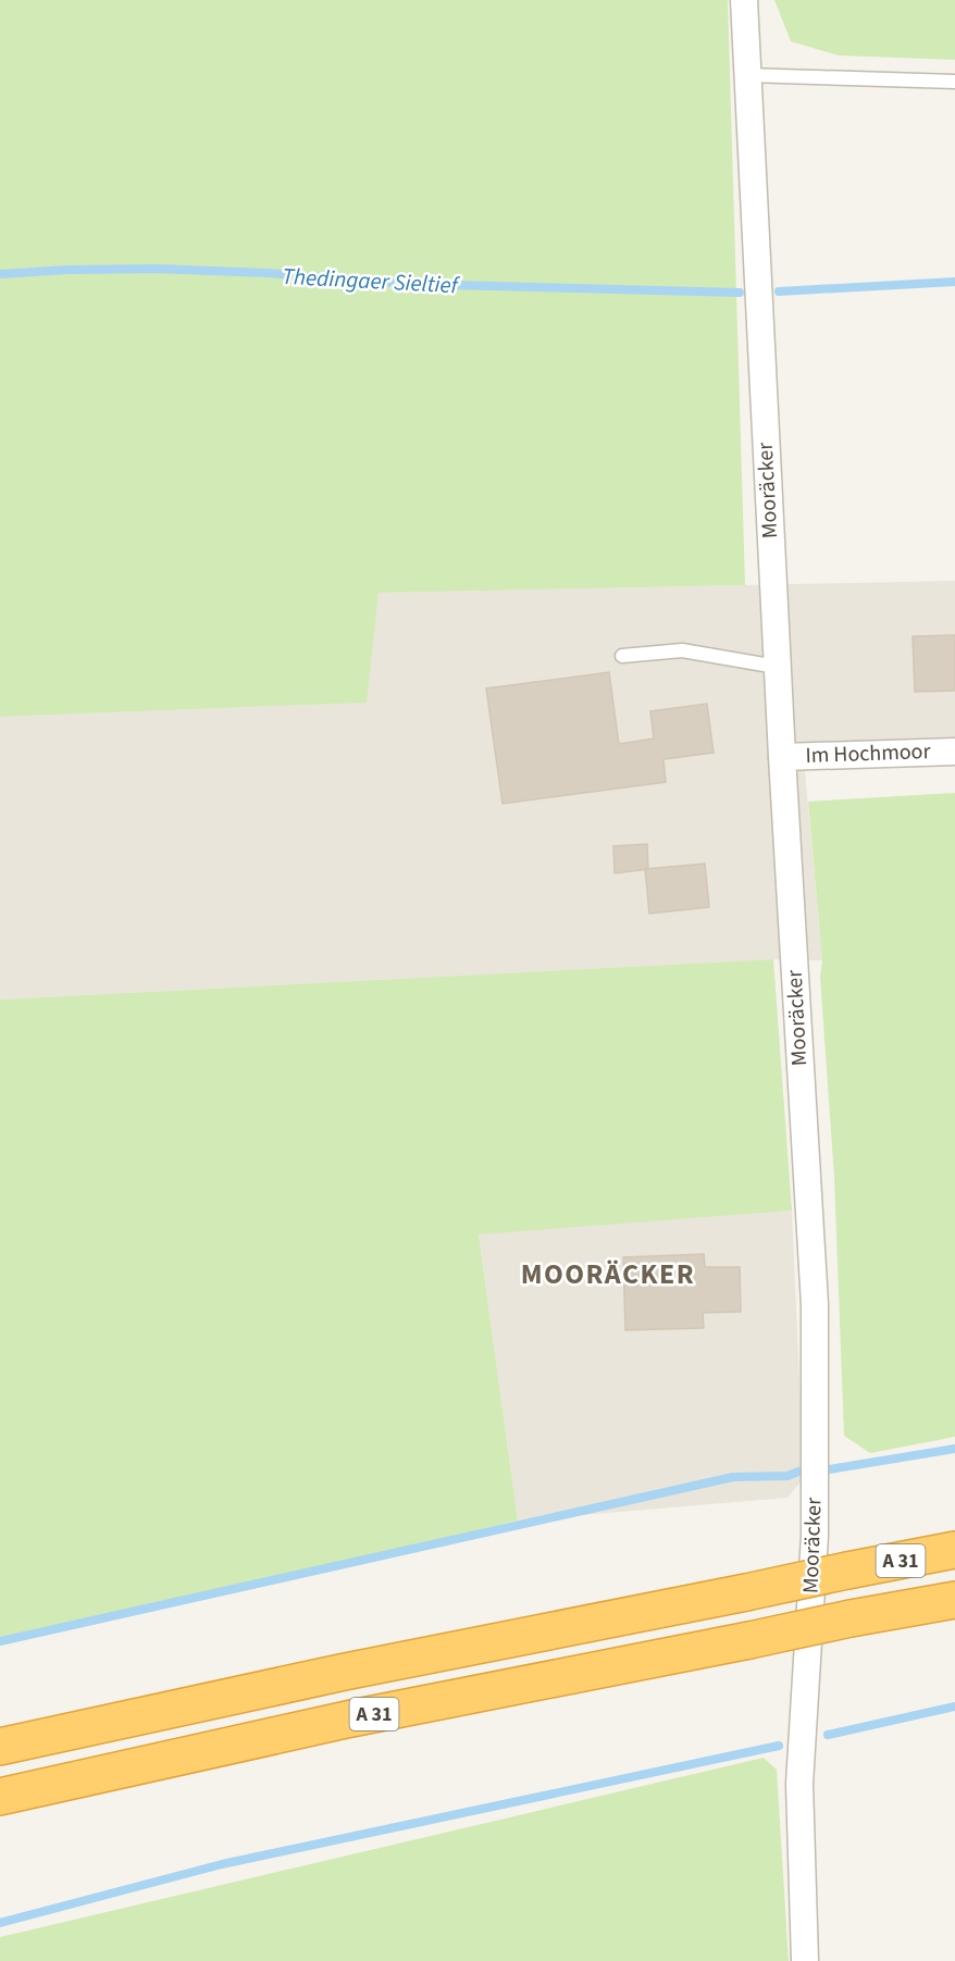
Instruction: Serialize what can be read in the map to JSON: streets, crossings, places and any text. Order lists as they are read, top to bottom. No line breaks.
{"streets":{"highway":["A 31"],"street":["Mooräcker","Im Hochmoor"]},"crossings":[["Mooräcker","Im Hochmoor"]],"districts":["MOORÄCKER"],"water":["Thedingaer Sieltief"]}
